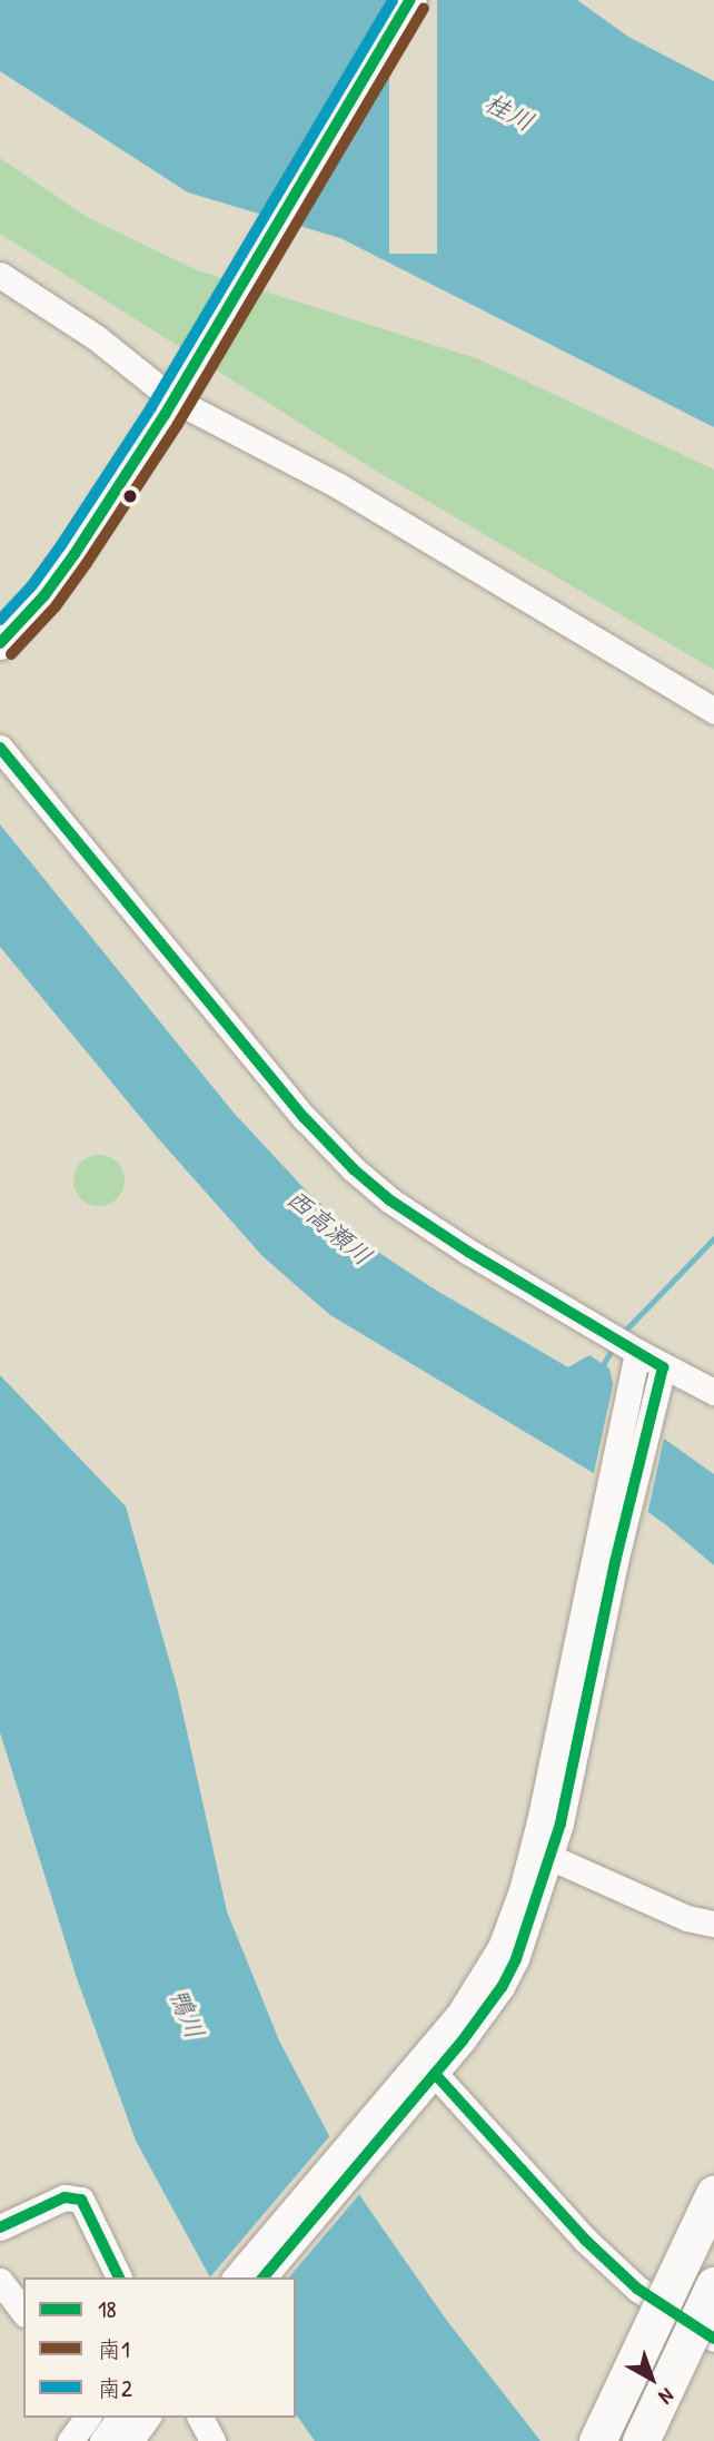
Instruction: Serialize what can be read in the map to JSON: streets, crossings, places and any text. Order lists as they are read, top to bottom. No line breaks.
{"water":["桂川","西高瀬川","鴨川"],"lines":["transit line 18","transit line 南2","transit line 南1"],"legend":["18","南1","南2"],"north":"bottom right"}
